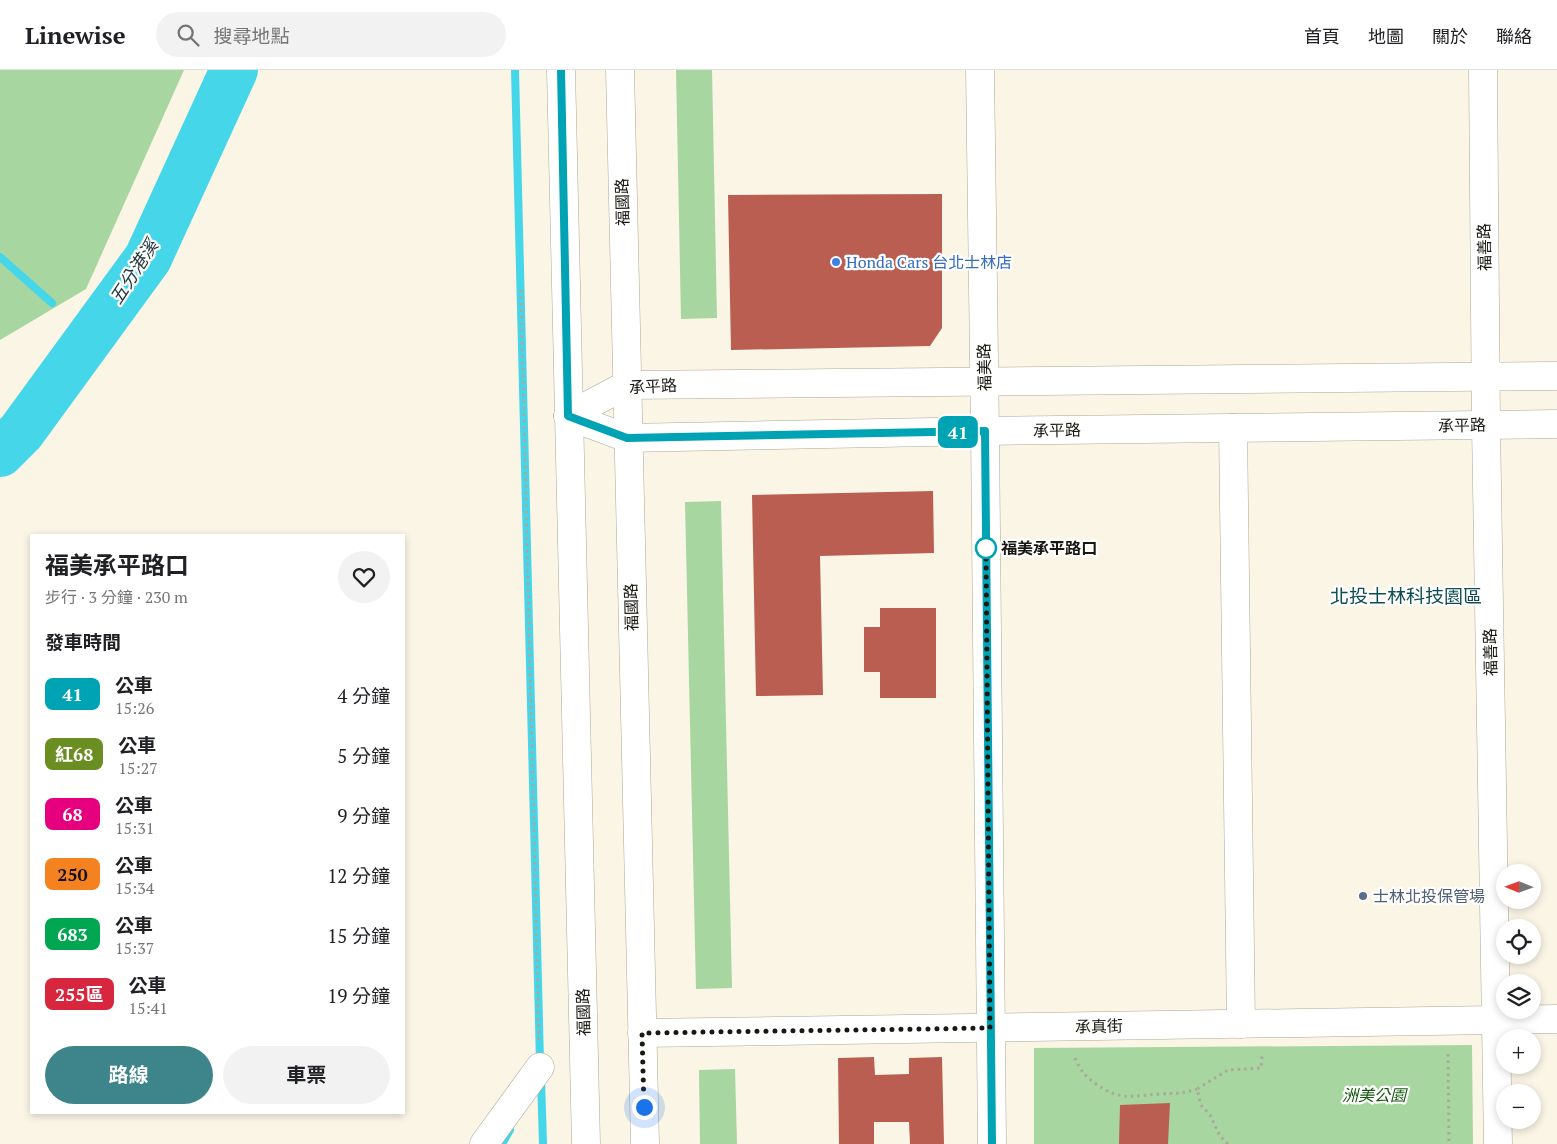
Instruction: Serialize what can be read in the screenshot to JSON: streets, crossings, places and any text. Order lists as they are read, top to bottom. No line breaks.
{"streets":{"street":["福國路","福善路","福美路","承平路","承真街"]},"crossings":[["福國路","承平路"],["福國路","承真街"],["福善路","承平路"],["福善路","承真街"],["福美路","承平路"],["福美路","承真街"]],"districts":["北投士林科技園區"],"water":["五分港溪"],"parks":["洲美公園"],"places":["Honda Cars 台北士林店","福美承平路口","士林北投保管場"],"lines":["bus line 41"],"north":"left","page":{"header":"Linewise","search":"搜尋地點","nav":["首頁","地圖","關於","聯絡"],"on_map":"41","heading":[["福美承平路口","步行 · 3 分鐘 · 230 m"],"發車時間"],"list":[{"mark":"41","name":"公車","note":"15:26","value":"4 分鐘"},{"mark":"紅68","name":"公車","note":"15:27","value":"5 分鐘"},{"mark":"68","name":"公車","note":"15:31","value":"9 分鐘"},{"mark":"250","name":"公車","note":"15:34","value":"12 分鐘"},{"mark":"683","name":"公車","note":"15:37","value":"15 分鐘"},{"mark":"255區","name":"公車","note":"15:41","value":"19 分鐘"}],"map_buttons":["+","−"],"buttons":["路線","車票"]}}
